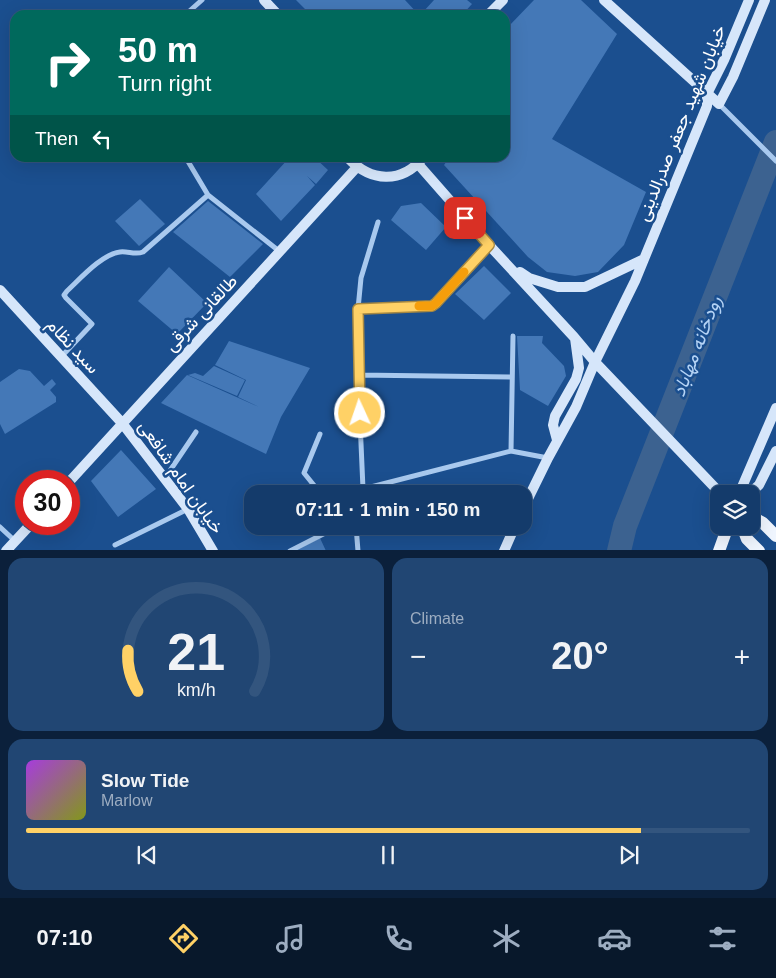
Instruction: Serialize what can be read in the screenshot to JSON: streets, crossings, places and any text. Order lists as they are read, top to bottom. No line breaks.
{"streets":{"street":["خیابان شهید جعفر صدرالدینی","طالقانی شرقی","سید نظام","خیابان امام شافعی"]},"crossings":[["طالقانی شرقی","سید نظام"],["طالقانی شرقی","خیابان امام شافعی"],["سید نظام","خیابان امام شافعی"]],"water":["رودخانه مهاباد"],"page":{"turn":["50 m","Turn right"],"then":"Then","limit":"30","trip":"07:11 · 1 min · 150 m","tile":"Climate","heat":["−","20°","+"],"song":["Slow Tide","Marlow"],"tabs":"07:10","gauge":["21","km/h"]}}
